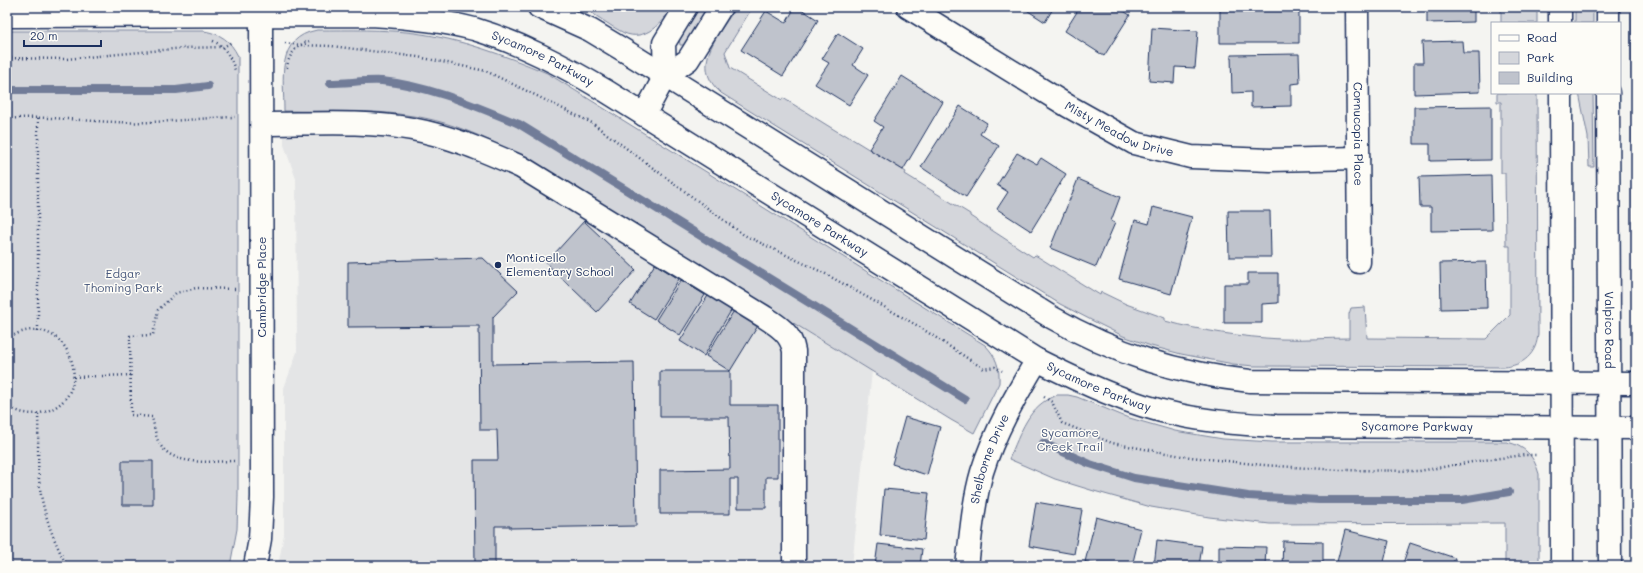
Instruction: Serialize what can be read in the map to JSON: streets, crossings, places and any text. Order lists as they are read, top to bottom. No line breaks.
{"streets":{"main road":["Sycamore Parkway","Misty Meadow Drive","Cornucopia Place","Cambridge Place","Valpico Road","Shelborne Drive"]},"crossings":[["Sycamore Parkway","Cambridge Place"],["Sycamore Parkway","Valpico Road"],["Sycamore Parkway","Shelborne Drive"],["Misty Meadow Drive","Cornucopia Place"]],"parks":["Edgar Thoming Park","Sycamore Creek Trail"],"places":["Monticello Elementary School"],"legend":["Road","Park","Building"],"scale_bar":"20 m"}
